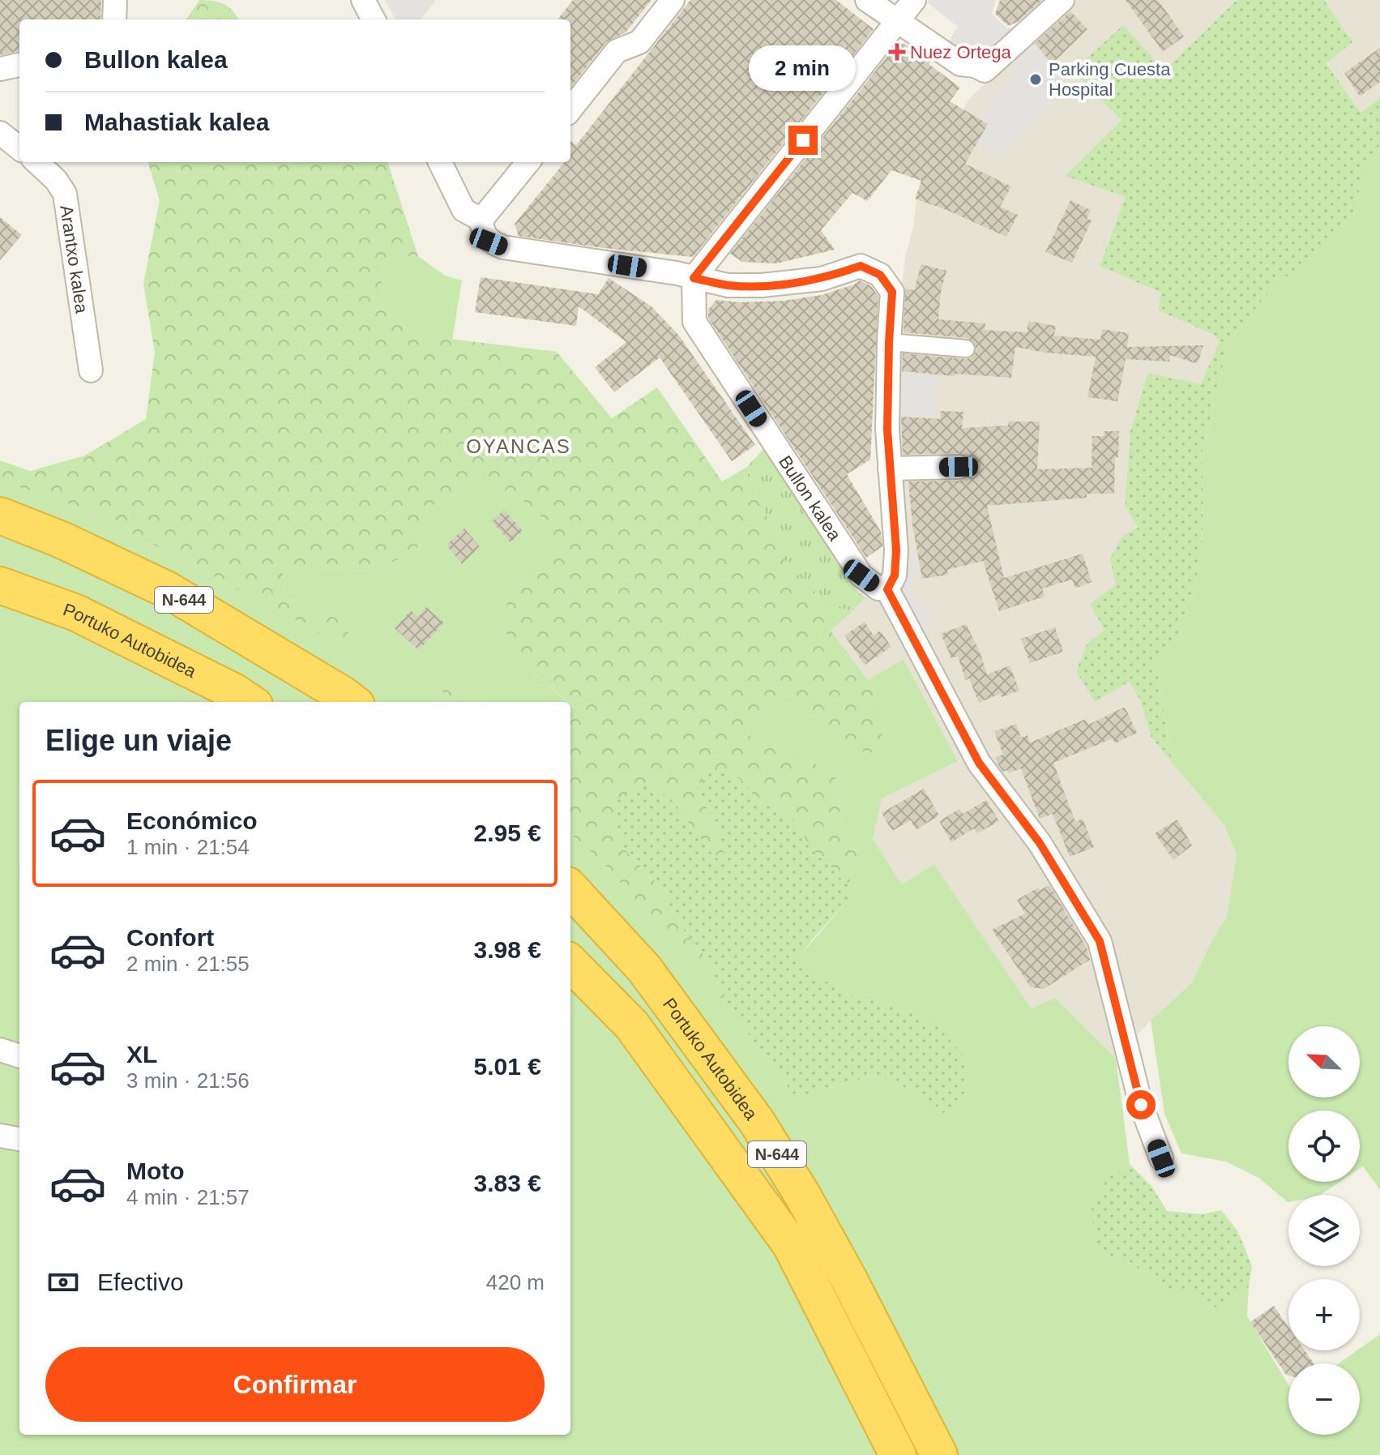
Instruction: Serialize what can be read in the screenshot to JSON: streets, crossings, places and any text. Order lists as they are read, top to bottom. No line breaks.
{"streets":{"highway":["N-644","Portuko Autobidea"],"street":["Arantxo kalea","Bullon kalea"]},"districts":["OYANCAS"],"places":{"health":["Nuez Ortega"],"other":["Parking Cuesta Hospital"]},"north":"top left","page":{"banner":["Bullon kalea","Mahastiak kalea"],"bubble":"2 min","heading":"Elige un viaje","list":[{"name":"Económico","note":"1 min · 21:54","value":"2.95 €"},{"name":"Confort","note":"2 min · 21:55","value":"3.98 €"},{"name":"XL","note":"3 min · 21:56","value":"5.01 €"},{"name":"Moto","note":"4 min · 21:57","value":"3.83 €"}],"map_buttons":["+","−"],"pay":["Efectivo","420 m"],"buttons":"Confirmar"}}
